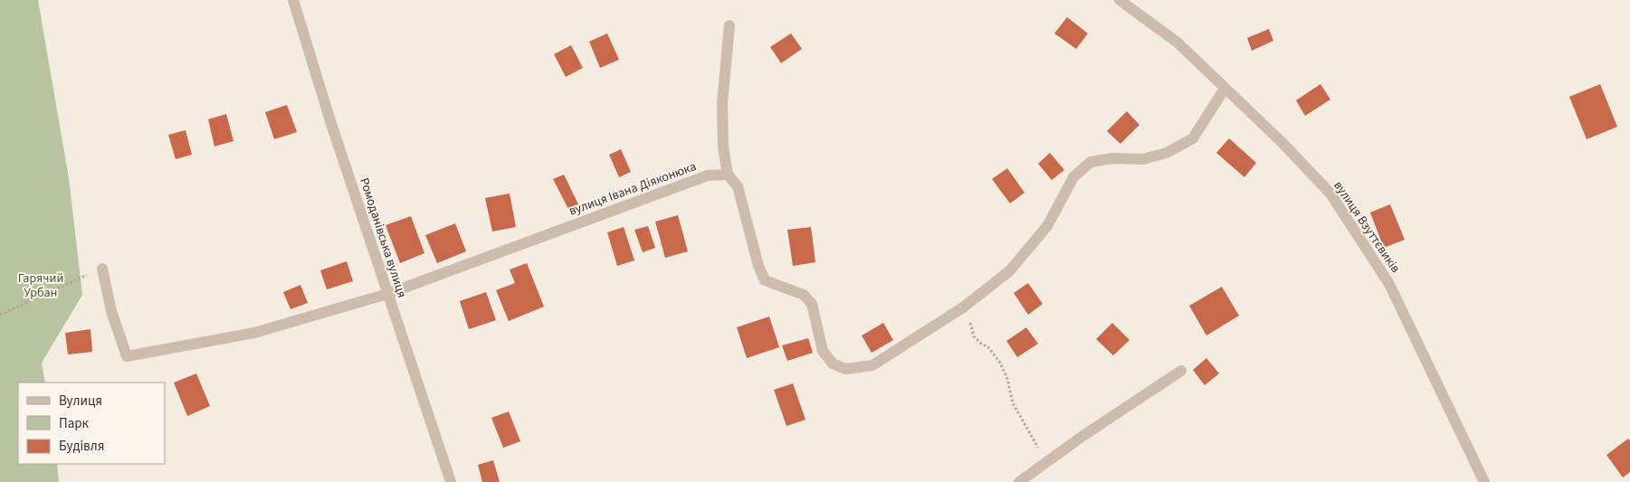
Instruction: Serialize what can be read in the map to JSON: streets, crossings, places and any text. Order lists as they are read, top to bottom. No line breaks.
{"streets":{"street":["вулиця Івана Діяконюка","вулиця Взуттєвиків","Ромоданівська вулиця"]},"crossings":[["вулиця Івана Діяконюка","Ромоданівська вулиця"]],"parks":["Гарячий Урбан"],"legend":["Вулиця","Парк","Будівля"]}
